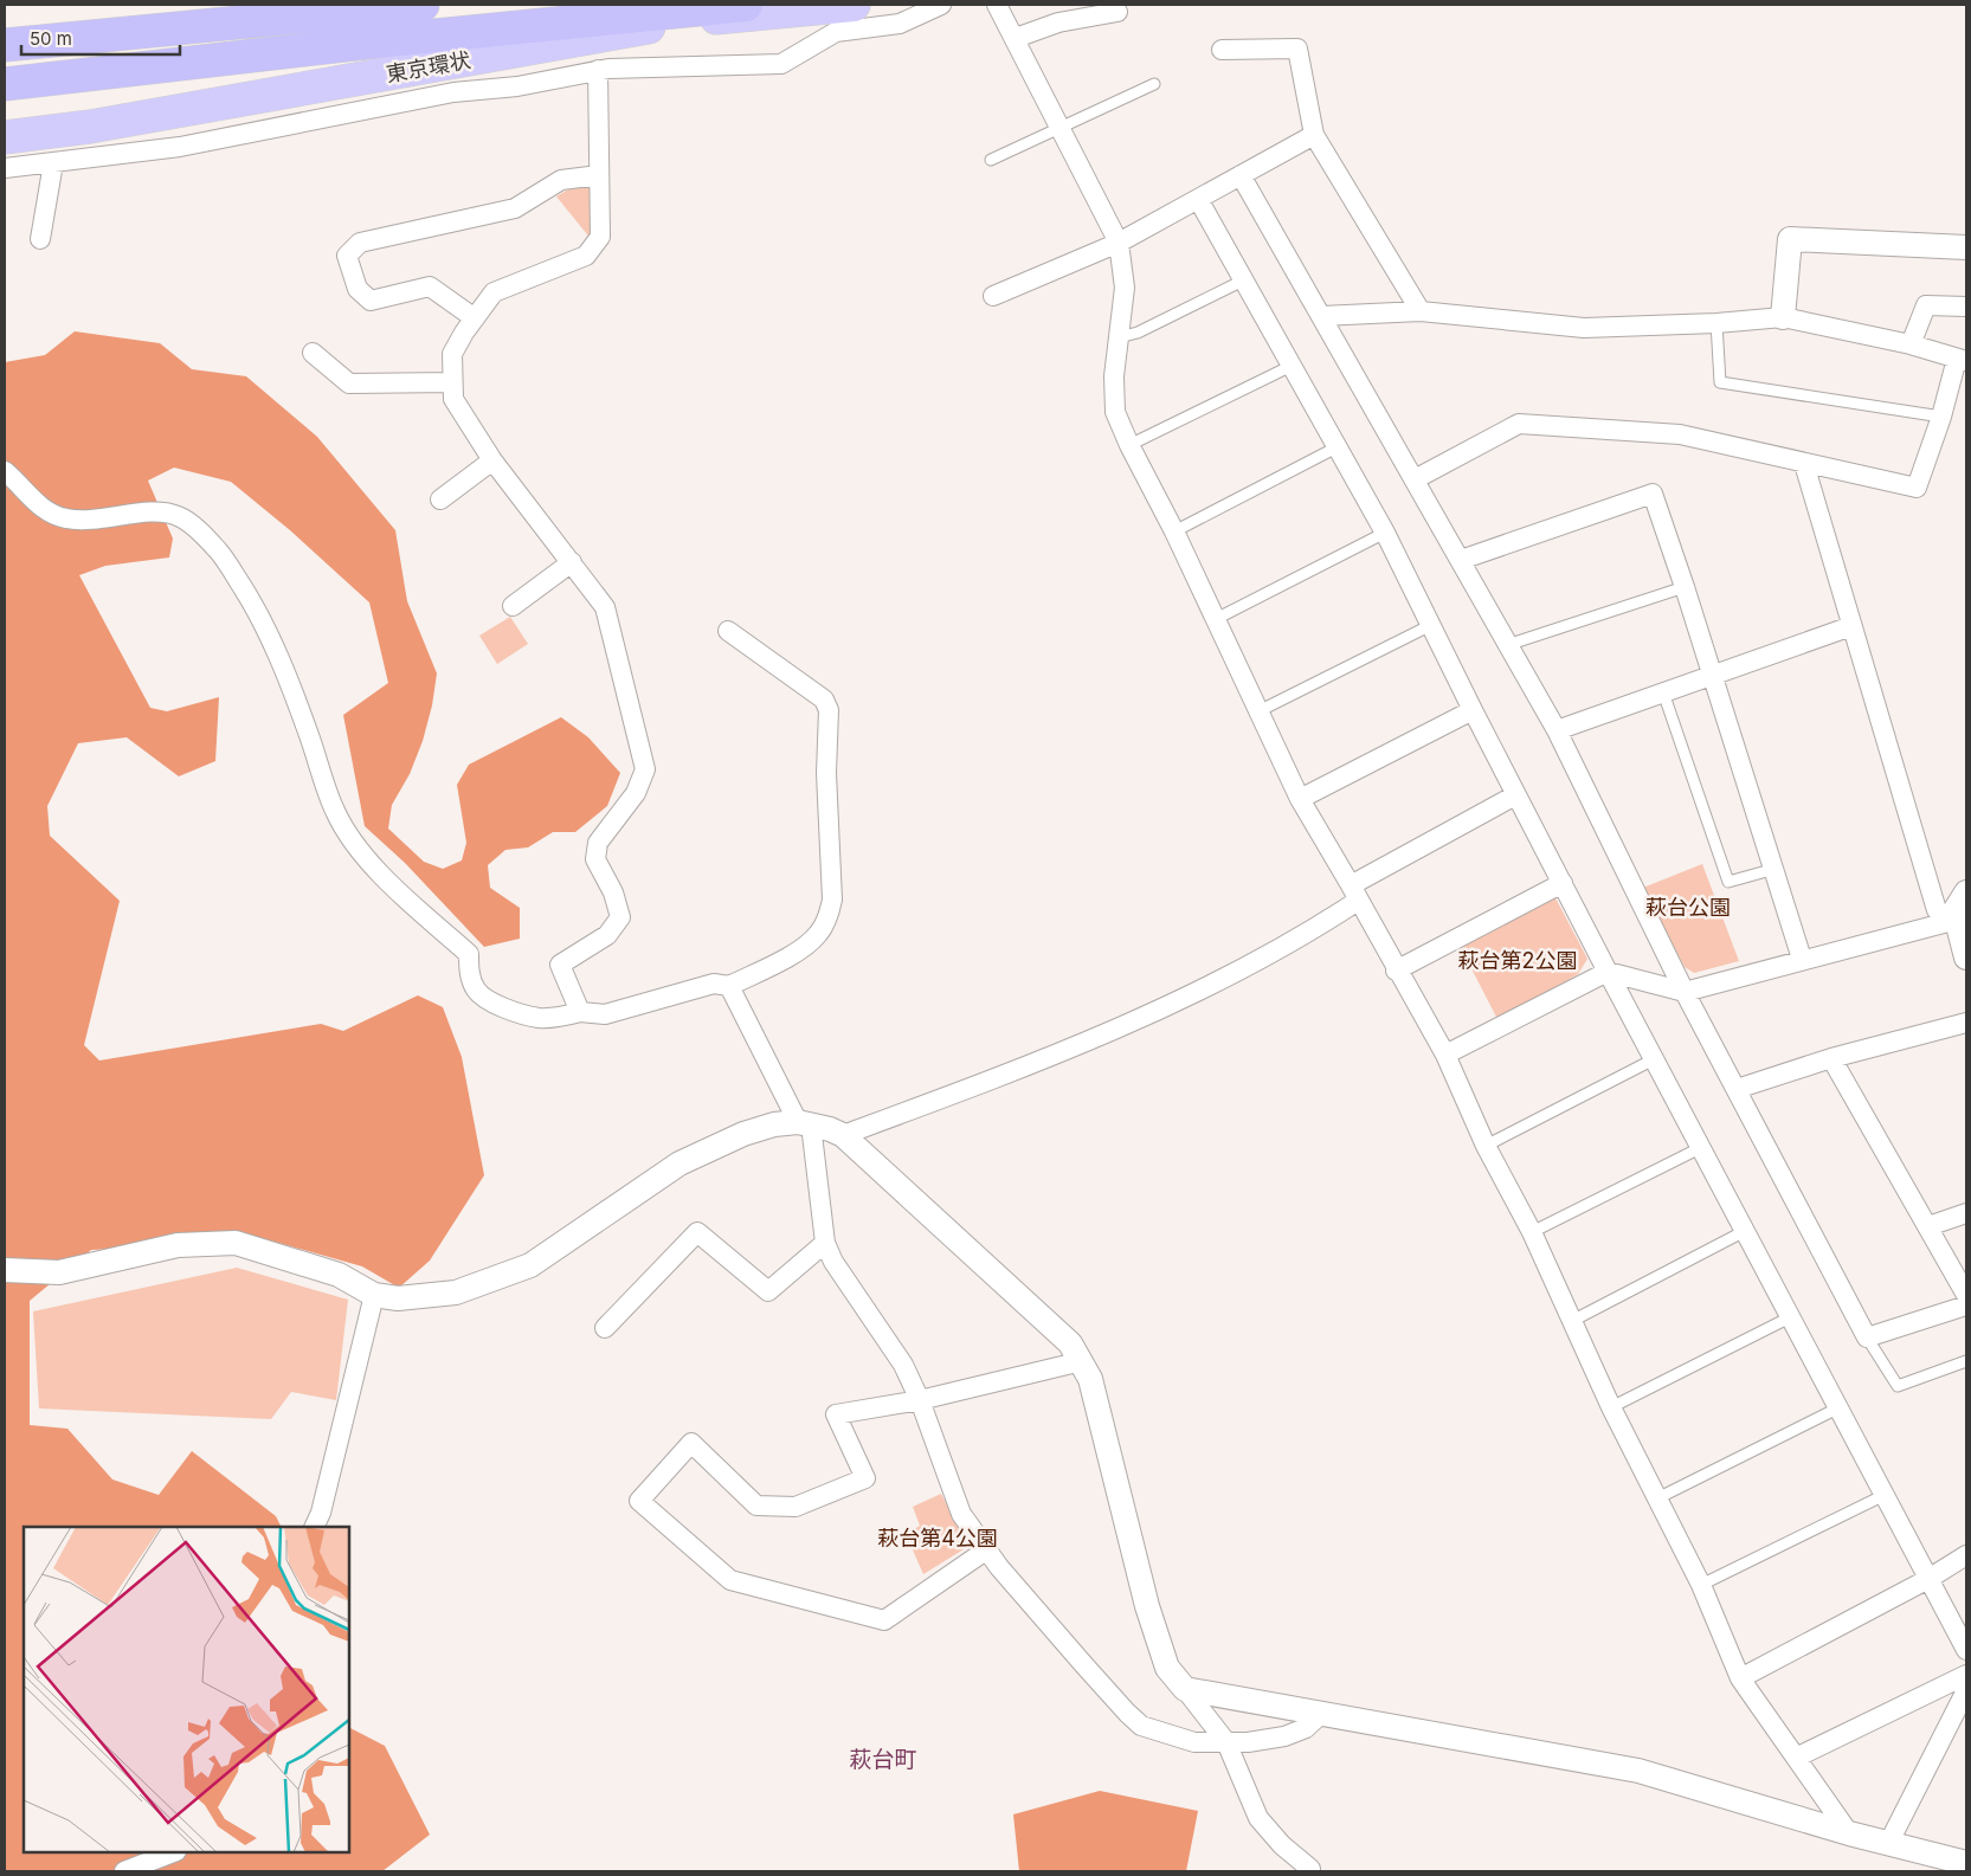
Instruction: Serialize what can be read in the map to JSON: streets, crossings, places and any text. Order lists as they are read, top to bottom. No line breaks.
{"streets":{"highway":["東京環状"]},"districts":["萩台町"],"parks":["萩台公園","萩台第2公園","萩台第4公園"],"scale_bar":"50 m"}
